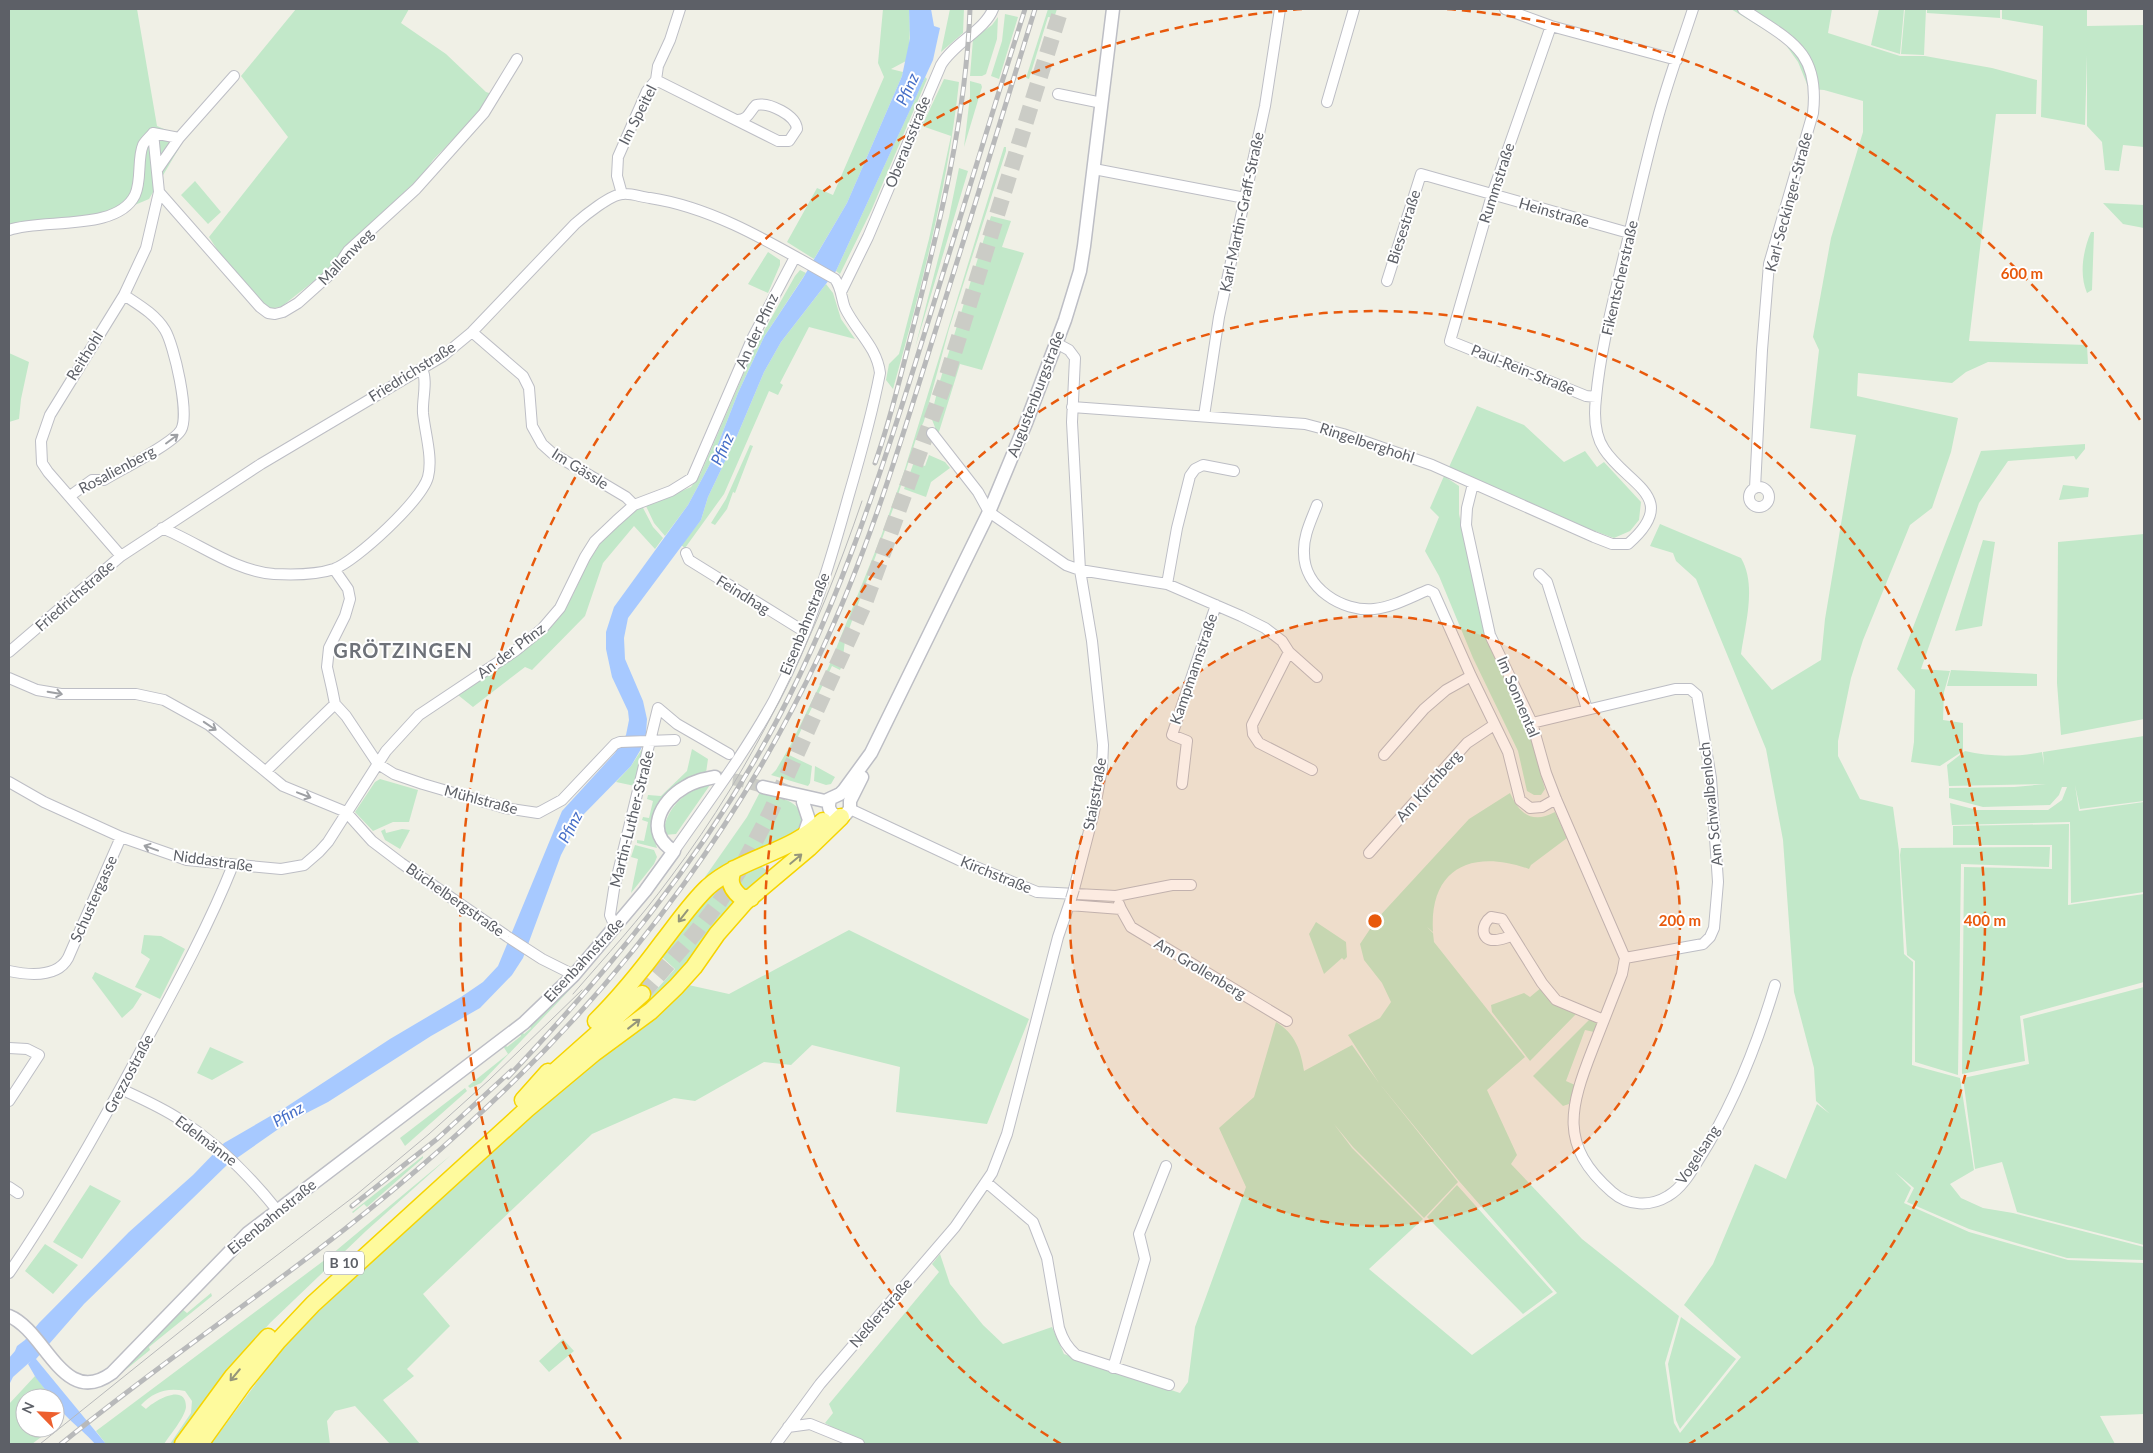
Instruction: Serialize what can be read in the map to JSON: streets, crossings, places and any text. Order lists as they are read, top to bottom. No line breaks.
{"streets":{"highway":["B 10"],"street":["Im Speitel","Oberausstraße","Rummstraße","Karl-Seckinger-Straße","Karl-Martin-Graff-Straße","Heinstraße","Biesestraße","Mallenweg","Fikentscherstraße","An der Pfinz","Reithohl","Paul-Rein-Straße","Friedrichstraße","Augustenburgstraße","Ringelberghohl","Im Gässle","Rosalienberg","Feindhag","Eisenbahnstraße","Kampmannstraße","Im Sonnental","Am Kirchberg","Staigstraße","Mühlstraße","Am Schwalbenloch","Martin-Luther-Straße","Niddastraße","Kirchstraße","Schustergasse","Büchelbergstraße","Am Grollenberg","Grezzostraße","Edelmänne","Vogelsang","Neßlerstraße"]},"crossings":[["Im Speitel","Friedrichstraße"],["Oberausstraße","Eisenbahnstraße"],["Rummstraße","Heinstraße"],["Rummstraße","Paul-Rein-Straße"],["Karl-Martin-Graff-Straße","Ringelberghohl"],["Heinstraße","Biesestraße"],["Heinstraße","Fikentscherstraße"],["Mallenweg","Reithohl"],["Fikentscherstraße","Paul-Rein-Straße"],["Fikentscherstraße","Ringelberghohl"],["An der Pfinz","Im Gässle"],["An der Pfinz","Mühlstraße"],["An der Pfinz","Niddastraße"],["An der Pfinz","Büchelbergstraße"],["Reithohl","Friedrichstraße"],["Reithohl","Rosalienberg"],["Friedrichstraße","Im Gässle"],["Augustenburgstraße","Kampmannstraße"],["Augustenburgstraße","Staigstraße"],["Augustenburgstraße","Kirchstraße"],["Ringelberghohl","Im Sonnental"],["Ringelberghohl","Staigstraße"],["Feindhag","Eisenbahnstraße"],["Eisenbahnstraße","Martin-Luther-Straße"],["Eisenbahnstraße","Büchelbergstraße"],["Eisenbahnstraße","Edelmänne"],["Kampmannstraße","Staigstraße"],["Im Sonnental","Am Schwalbenloch"],["Im Sonnental","Vogelsang"],["Staigstraße","Neßlerstraße"],["Mühlstraße","Martin-Luther-Straße"],["Am Schwalbenloch","Vogelsang"],["Niddastraße","Schustergasse"],["Niddastraße","Büchelbergstraße"],["Niddastraße","Grezzostraße"],["Grezzostraße","Edelmänne"]],"districts":["GRÖTZINGEN"],"water":["Pfinz"],"north":"top left","rings":["600 m","200 m","400 m"]}
